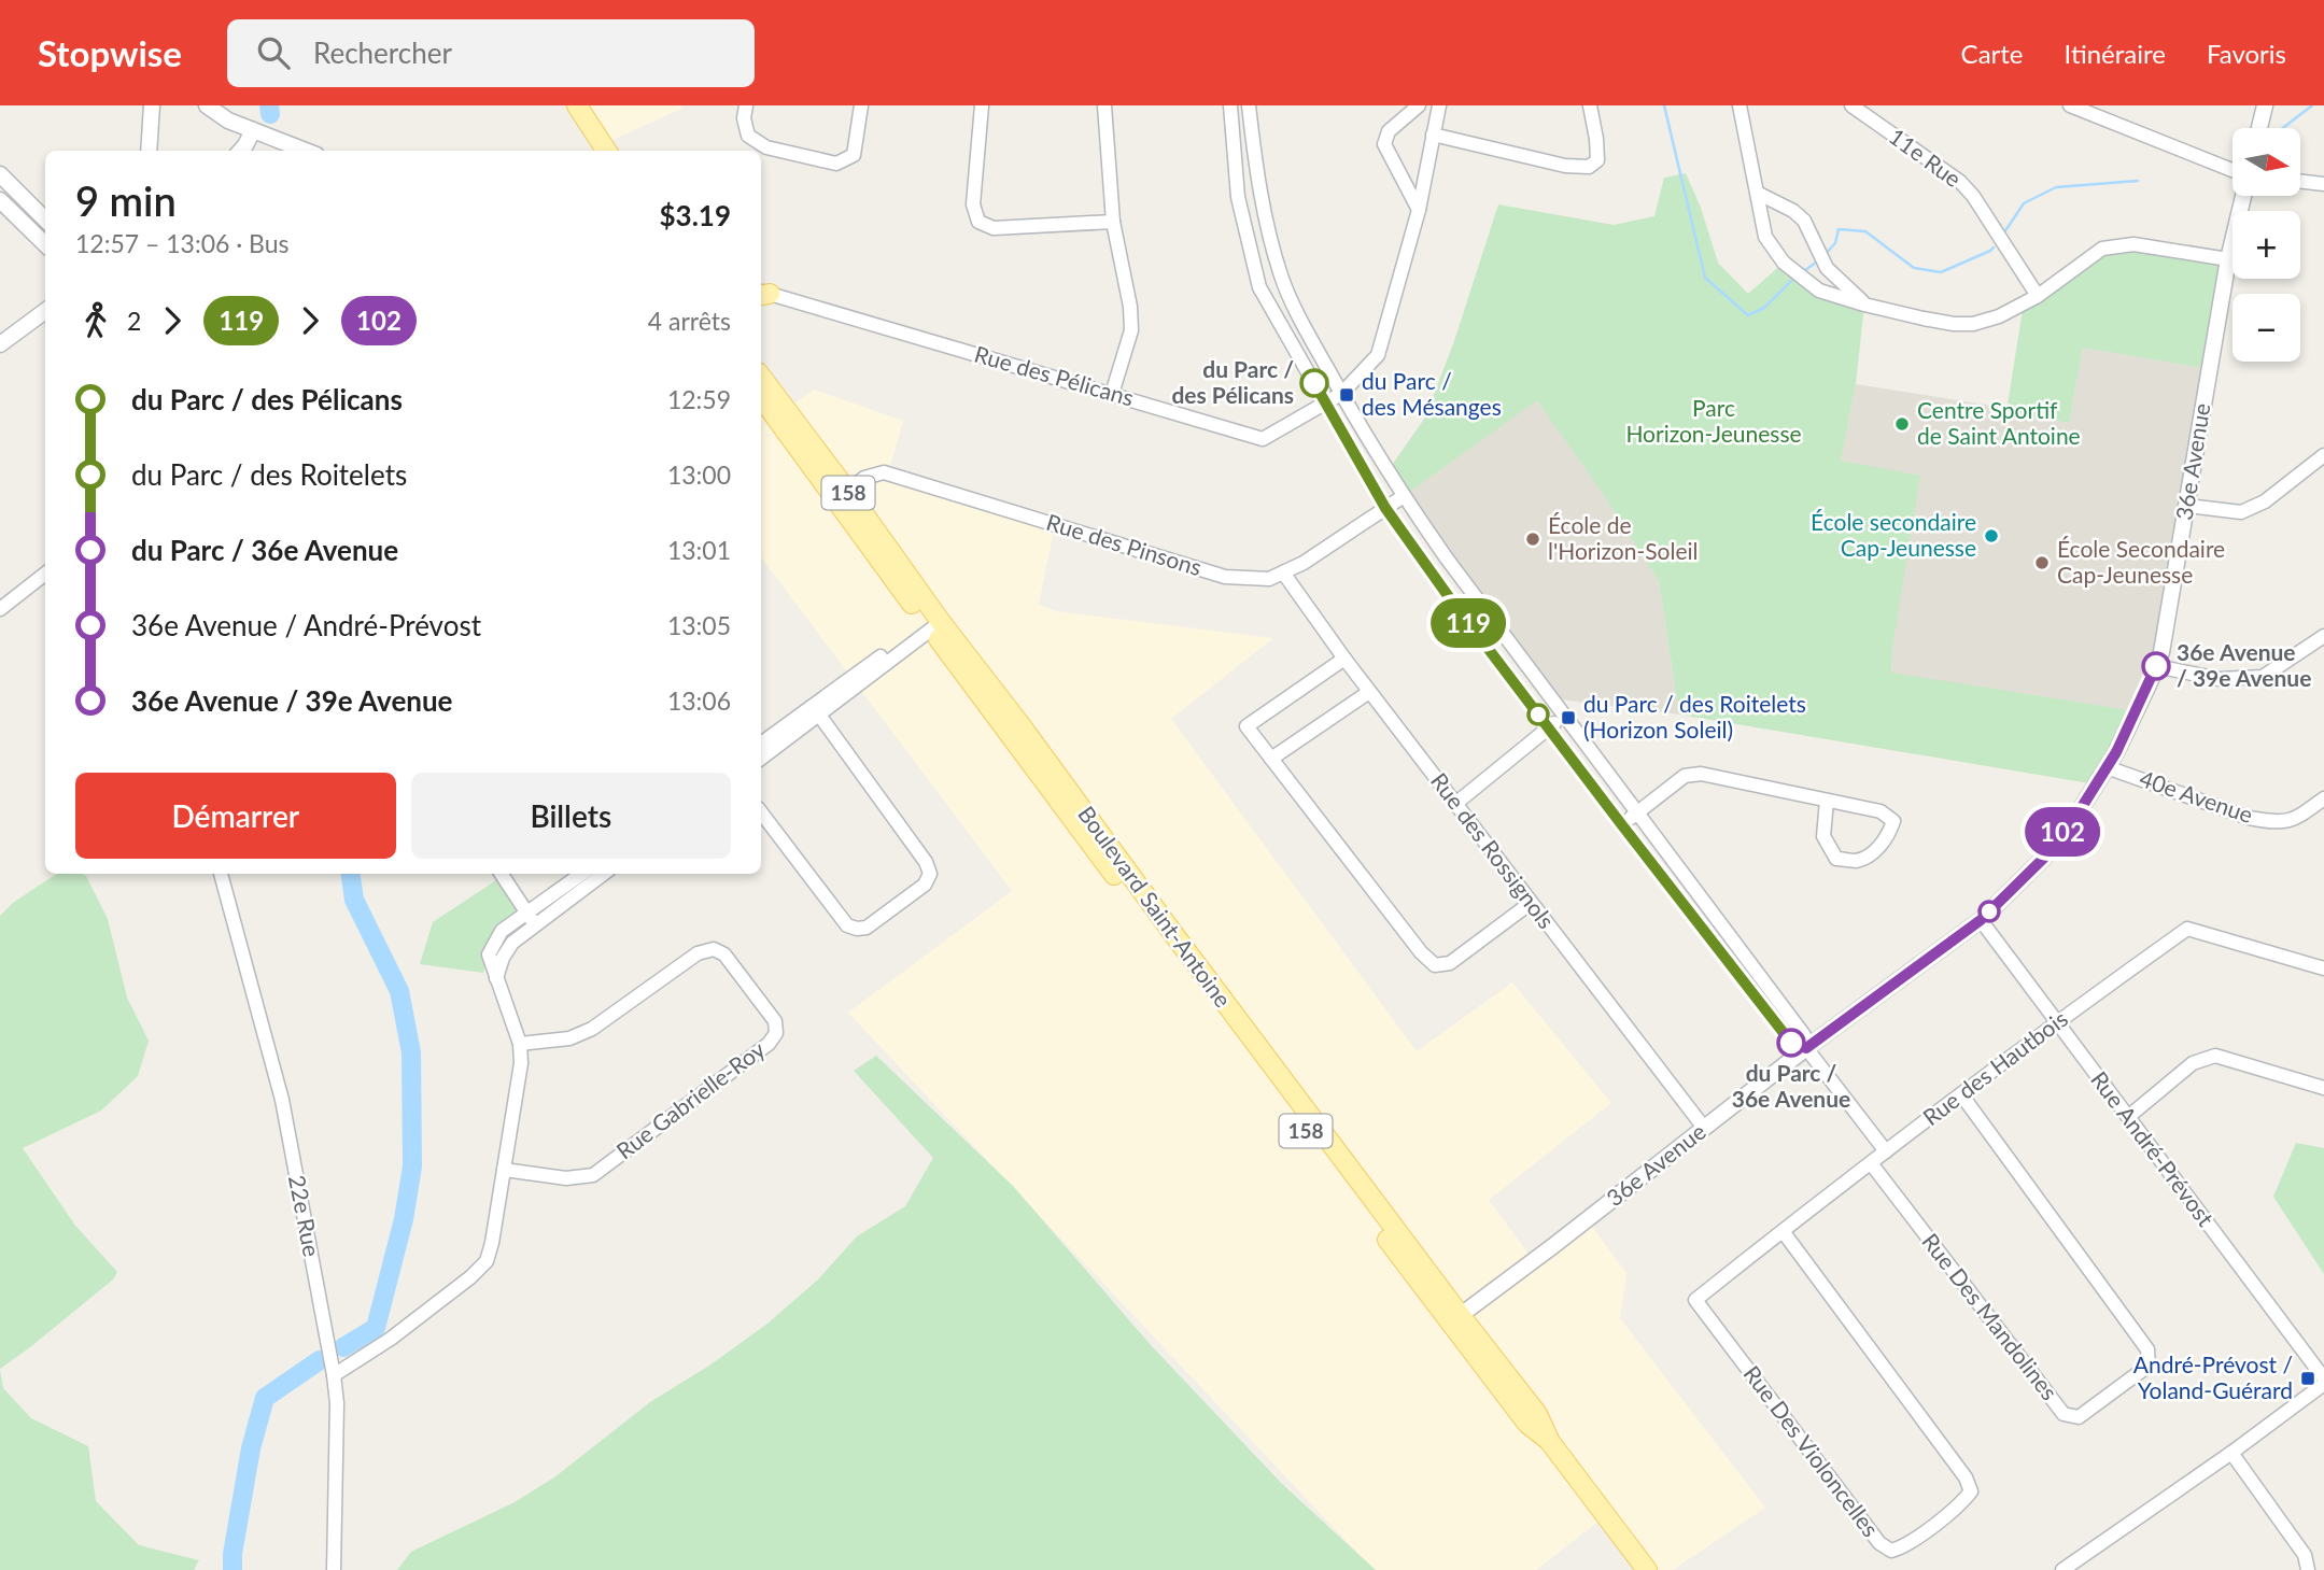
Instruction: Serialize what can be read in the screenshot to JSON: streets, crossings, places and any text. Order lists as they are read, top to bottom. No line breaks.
{"streets":{"main road":["158","Boulevard Saint-Antoine"],"street":["11e Rue","Rue des Pélicans","36e Avenue","Rue des Pinsons","40e Avenue","Rue des Rossignols","Rue des Hautbois","Rue Gabrielle-Roy","Rue André-Prévost","22e Rue","Rue Des Mandolines","Rue Des Violoncelles"]},"crossings":[["36e Avenue","40e Avenue"],["36e Avenue","Rue des Rossignols"],["36e Avenue","Boulevard Saint-Antoine"],["36e Avenue","Rue André-Prévost"],["Rue des Pinsons","Rue des Rossignols"],["Rue des Pinsons","Boulevard Saint-Antoine"],["Rue des Hautbois","Rue André-Prévost"],["Rue des Hautbois","Rue Des Mandolines"],["Rue des Hautbois","Rue Des Violoncelles"]],"parks":["Parc Horizon-Jeunesse"],"places":{"other":["du Parc / des Pélicans","Centre Sportif de Saint Antoine","École secondaire Cap-Jeunesse","École de l'Horizon-Soleil","École Secondaire Cap-Jeunesse","36e Avenue / 39e Avenue","du Parc / 36e Avenue"],"transit":["du Parc / des Mésanges","du Parc / des Roitelets (Horizon Soleil)","André-Prévost / Yoland-Guérard"]},"lines":["bus line 119","bus line 102"],"north":"right","page":{"header":"Stopwise","search":"Rechercher","nav":["Carte","Itinéraire","Favoris"],"on_map":["119","102"],"map_buttons":["+","−"],"heading":["9 min","12:57 – 13:06 · Bus","$3.19"],"legs":["2","119","102","4 arrêts"],"list":[{"name":"du Parc / des Pélicans","value":"12:59"},{"name":"du Parc / des Roitelets","value":"13:00"},{"name":"du Parc / 36e Avenue","value":"13:01"},{"name":"36e Avenue / André-Prévost","value":"13:05"},{"name":"36e Avenue / 39e Avenue","value":"13:06"}],"buttons":["Démarrer","Billets"]}}
